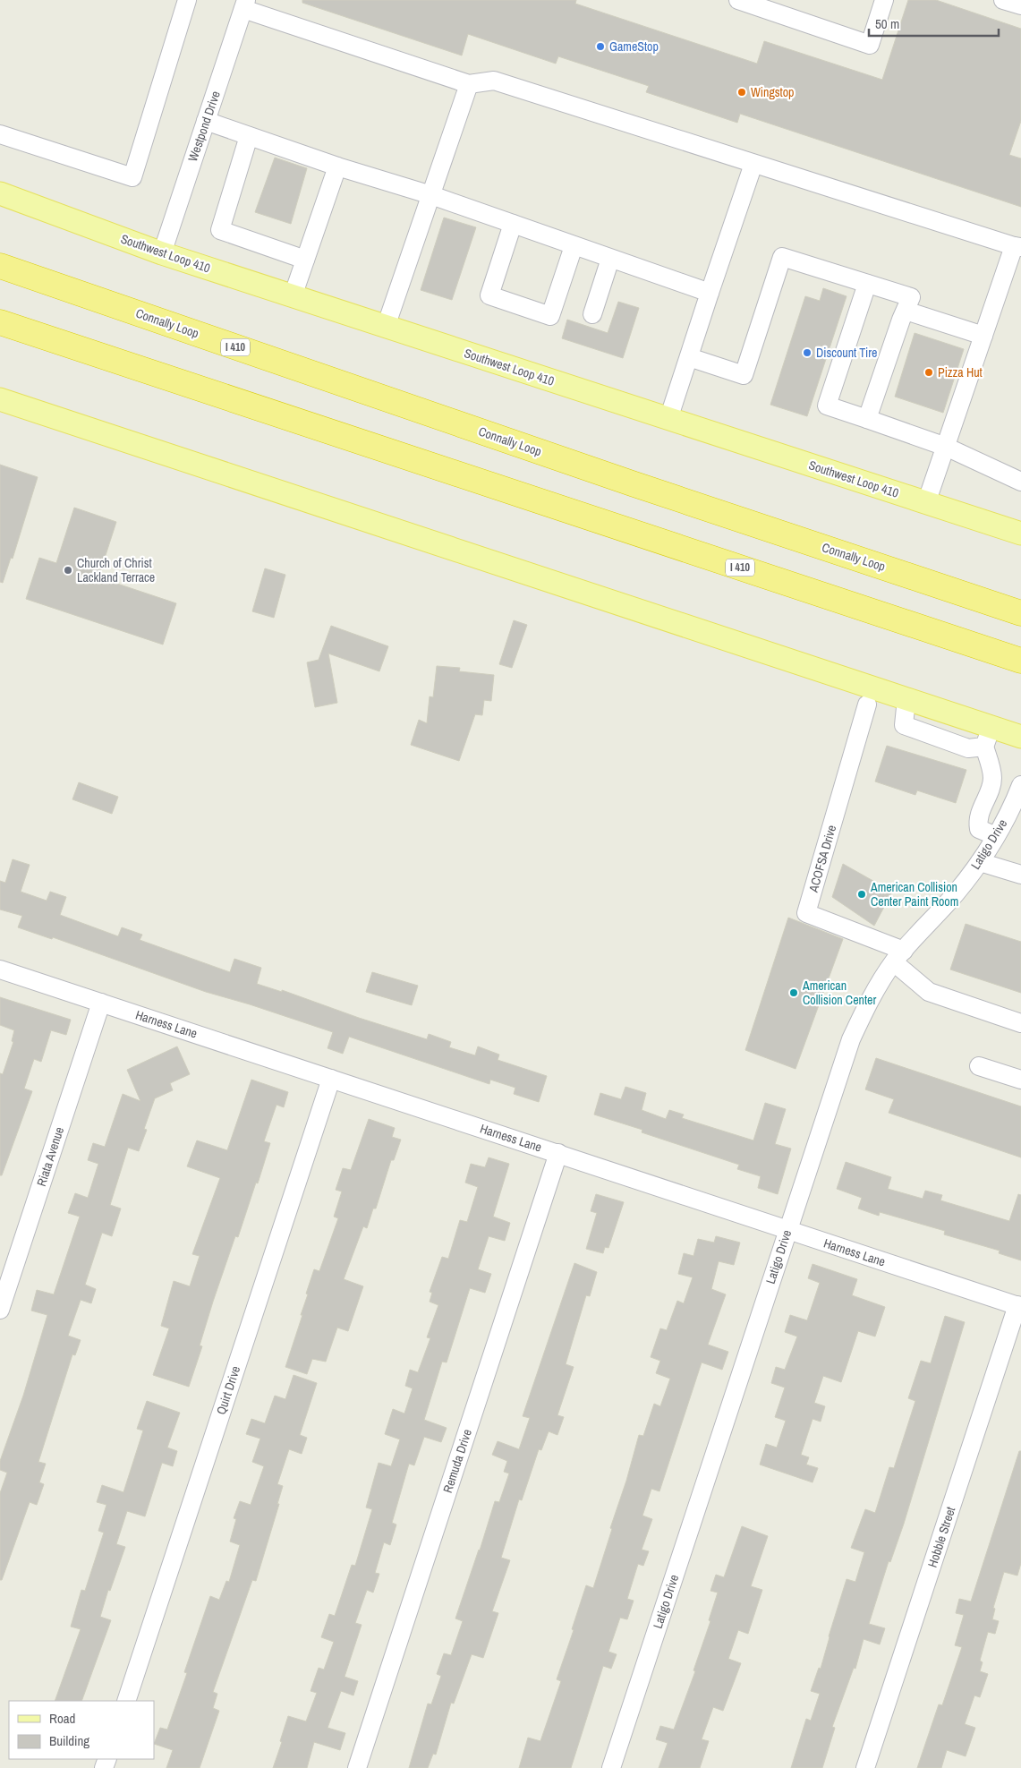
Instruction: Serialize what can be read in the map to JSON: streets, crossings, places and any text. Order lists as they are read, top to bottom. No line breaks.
{"streets":{"highway":["Connally Loop","I 410"],"main road":["Southwest Loop 410"],"street":["Westpond Drive","Latigo Drive","ACOFSA Drive","Harness Lane","Riata Avenue","Quirt Drive","Remuda Drive","Hobble Street"]},"crossings":[["Westpond Drive","Southwest Loop 410"],["Latigo Drive","ACOFSA Drive"],["Latigo Drive","Harness Lane"],["Harness Lane","Riata Avenue"],["Harness Lane","Quirt Drive"],["Harness Lane","Remuda Drive"],["Harness Lane","Hobble Street"]],"places":["GameStop","Wingstop","Discount Tire","Pizza Hut","Church of Christ Lackland Terrace","American Collision Center Paint Room","American Collision Center"],"legend":["Road","Building"],"scale_bar":"50 m"}
